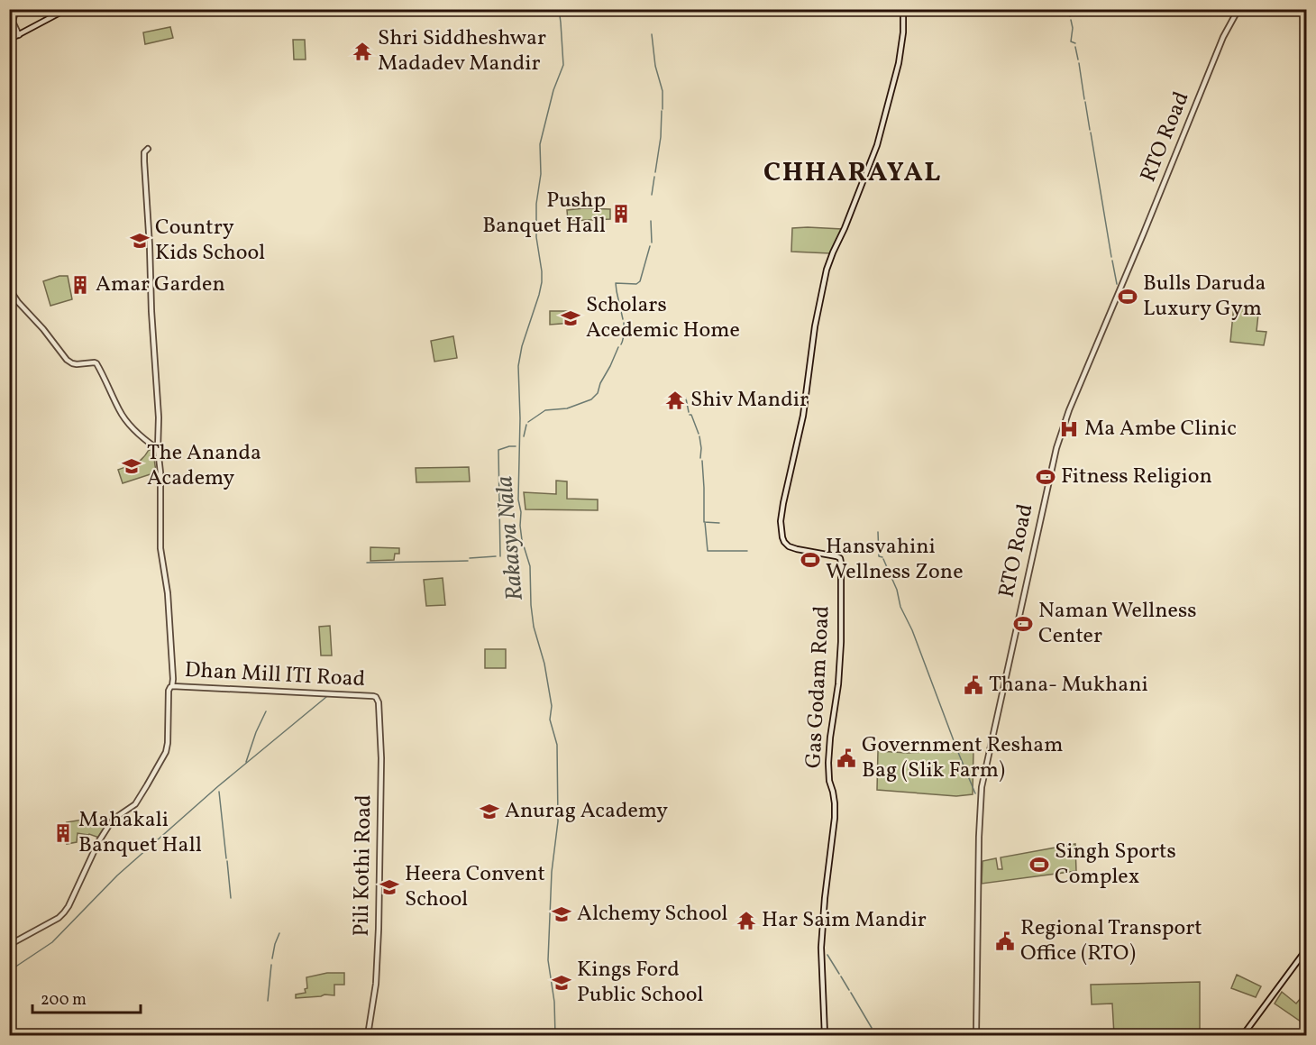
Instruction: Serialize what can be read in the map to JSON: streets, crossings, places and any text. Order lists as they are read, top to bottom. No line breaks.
{"streets":{"street":["RTO Road","Dhan Mill ITI Road","Gas Godam Road","Pili Kothi Road"]},"crossings":[["Dhan Mill ITI Road","Pili Kothi Road"]],"districts":["CHHARAYAL"],"water":["Rakasya Nala"],"places":{"temple":["Shri Siddheshwar Madadev Mandir","Shiv Mandir","Har Saim Mandir"],"building":["Pushp Banquet Hall","Amar Garden","Mahakali Banquet Hall"],"school or university":["Country Kids School","Scholars Acedemic Home","The Ananda Academy","Anurag Academy","Heera Convent School","Alchemy School","Kings Ford Public School"],"sports":["Bulls Daruda Luxury Gym","Fitness Religion","Hansvahini Wellness Zone","Naman Wellness Center","Singh Sports Complex"],"hospital":["Ma Ambe Clinic"],"public building":["Thana- Mukhani","Government Resham Bag (Slik Farm)","Regional Transport Office (RTO)"]},"scale_bar":"200 m"}
